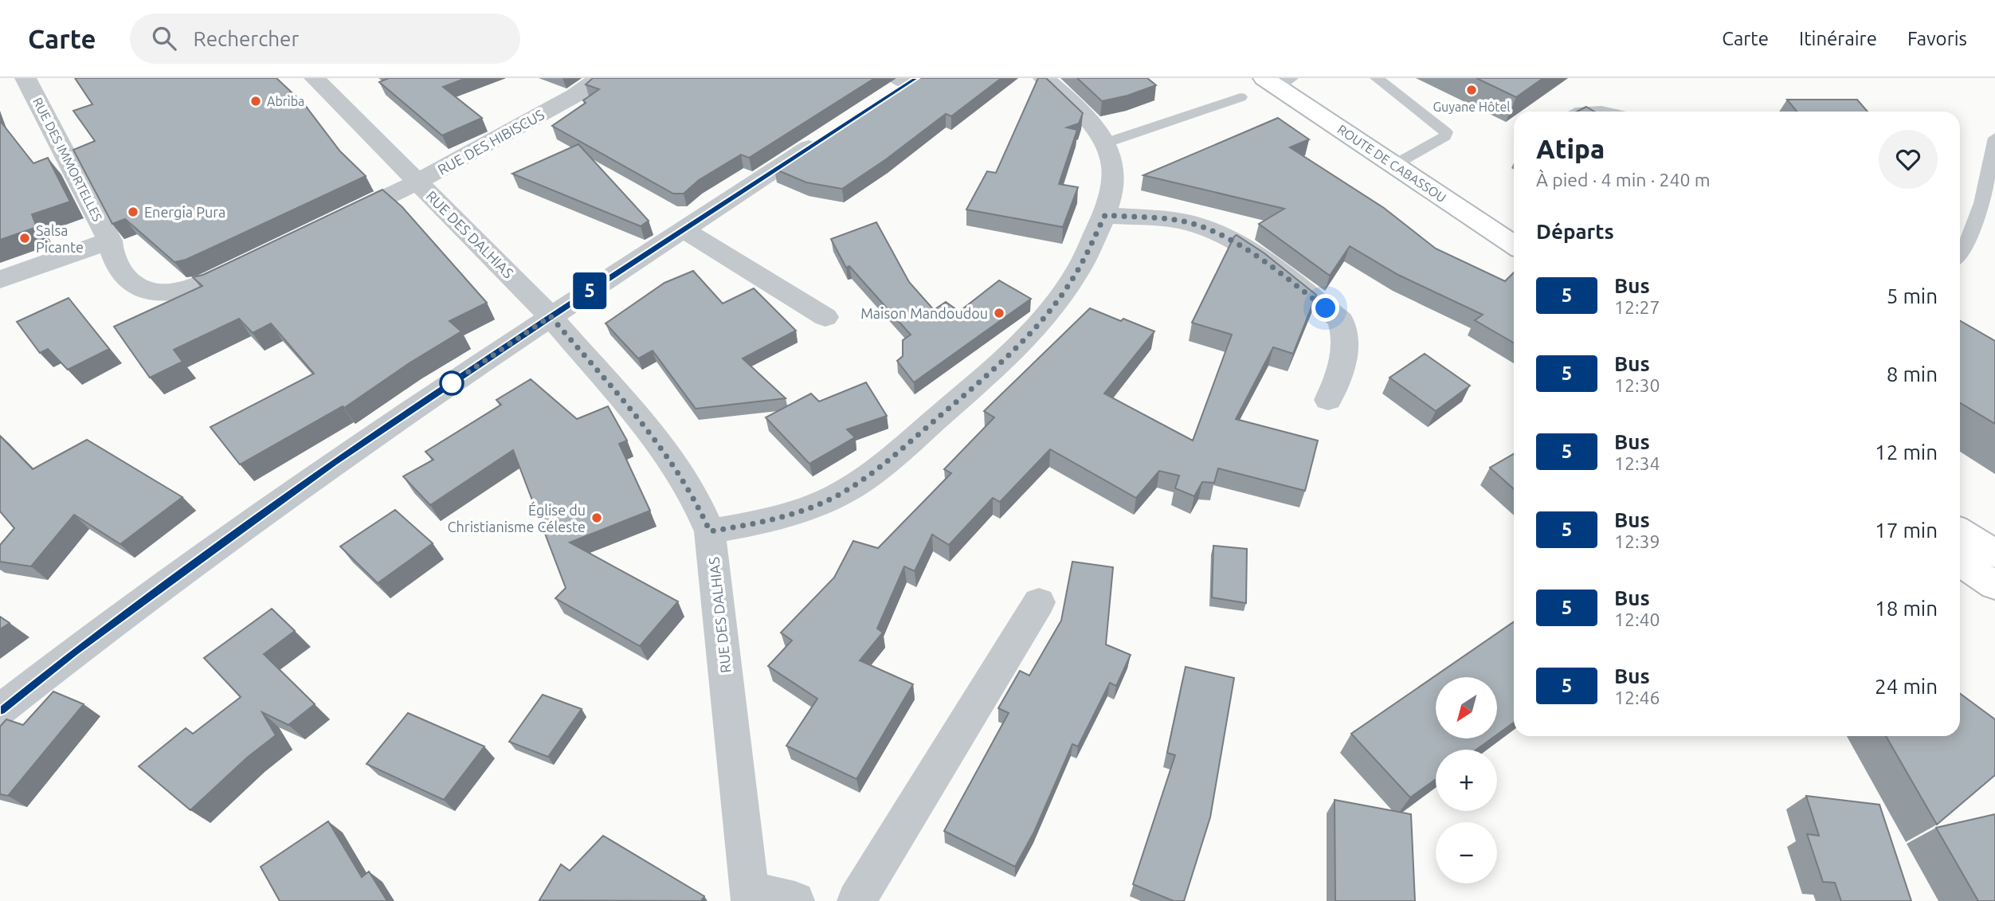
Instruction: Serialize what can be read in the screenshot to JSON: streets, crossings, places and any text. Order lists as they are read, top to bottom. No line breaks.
{"streets":{"main road":["ROUTE DE CABASSOU"],"street":["RUE DES HIBISCUS","RUE DES IMMORTELLES","RUE DES DALHIAS"]},"crossings":[["RUE DES HIBISCUS","RUE DES DALHIAS"]],"places":["Guyane Hôtel","Abriba","Energia Pura","Salsa Picante","Maison Mandoudou","Église du Christianisme Céleste"],"lines":["bus line 5"],"north":"bottom left","page":{"header":"Carte","search":"Rechercher","nav":["Carte","Itinéraire","Favoris"],"on_map":"5","heading":[["Atipa","À pied · 4 min · 240 m"],"Départs"],"list":[{"mark":"5","name":"Bus","note":"12:27","value":"5 min"},{"mark":"5","name":"Bus","note":"12:30","value":"8 min"},{"mark":"5","name":"Bus","note":"12:34","value":"12 min"},{"mark":"5","name":"Bus","note":"12:39","value":"17 min"},{"mark":"5","name":"Bus","note":"12:40","value":"18 min"},{"mark":"5","name":"Bus","note":"12:46","value":"24 min"}],"map_buttons":["+","−"]}}
